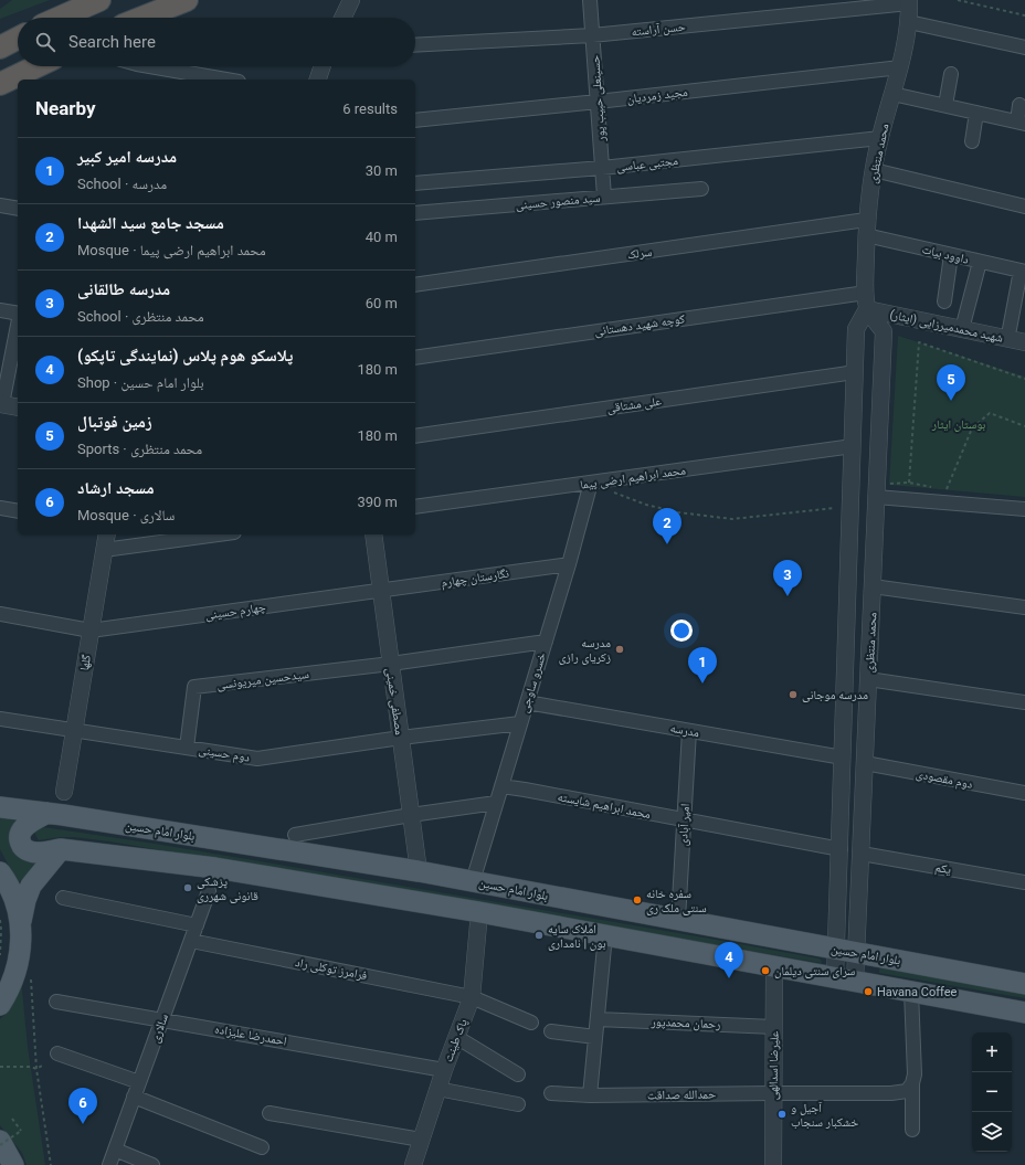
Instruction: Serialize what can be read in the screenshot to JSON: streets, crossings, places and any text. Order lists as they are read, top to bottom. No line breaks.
{"streets":{"main road":["بلوار امام حسین"],"street":["حسن آراسته","مجید زمردیان","حسینعلی حبیب پور","محمد منتظری","مجتبی عباسی","سید منصور حسینی","سرلک","داوود بیات","کوچه شهید دهستانی","شهید محمدمیرزایی (ایثار)","علی مشتاقی","محمد ابراهیم ارضی پیما","نگارستان چهارم","چهارم حسینی","گلها","سیدحسین میریونسی","خسرو ساوجی","مصطفی خمینی","مدرسه","دوم حسینی","دوم مقصودی","محمد ابراهیم شایسته","امیر آبادی","یکم","فرامرز توکلی راد","رحمان محمدپور","سالاری","احمدرضا علیزاده","پاک طینت","علیرضا اسدالهی","حمدالله صداقت"]},"crossings":[["حسن آراسته","حسینعلی حبیب پور"],["حسن آراسته","محمد منتظری"],["مجید زمردیان","حسینعلی حبیب پور"],["مجید زمردیان","محمد منتظری"],["حسینعلی حبیب پور","مجتبی عباسی"],["حسینعلی حبیب پور","سید منصور حسینی"],["محمد منتظری","مجتبی عباسی"],["محمد منتظری","سرلک"],["محمد منتظری","داوود بیات"],["محمد منتظری","کوچه شهید دهستانی"],["محمد منتظری","شهید محمدمیرزایی (ایثار)"],["محمد منتظری","علی مشتاقی"],["محمد منتظری","محمد ابراهیم ارضی پیما"],["محمد منتظری","مدرسه"],["محمد منتظری","دوم مقصودی"],["محمد منتظری","محمد ابراهیم شایسته"],["محمد منتظری","بلوار امام حسین"],["محمد منتظری","یکم"],["سرلک","داوود بیات"],["کوچه شهید دهستانی","شهید محمدمیرزایی (ایثار)"],["محمد ابراهیم ارضی پیما","خسرو ساوجی"],["نگارستان چهارم","چهارم حسینی"],["نگارستان چهارم","خسرو ساوجی"],["نگارستان چهارم","مصطفی خمینی"],["چهارم حسینی","گلها"],["چهارم حسینی","مصطفی خمینی"],["گلها","دوم حسینی"],["سیدحسین میریونسی","مصطفی خمینی"],["سیدحسین میریونسی","دوم حسینی"],["خسرو ساوجی","مدرسه"],["خسرو ساوجی","دوم حسینی"],["خسرو ساوجی","محمد ابراهیم شایسته"],["خسرو ساوجی","بلوار امام حسین"],["مصطفی خمینی","دوم حسینی"],["مصطفی خمینی","بلوار امام حسین"],["مدرسه","امیر آبادی"],["محمد ابراهیم شایسته","امیر آبادی"],["امیر آبادی","بلوار امام حسین"],["فرامرز توکلی راد","سالاری"],["فرامرز توکلی راد","پاک طینت"],["رحمان محمدپور","علیرضا اسدالهی"],["سالاری","احمدرضا علیزاده"],["احمدرضا علیزاده","پاک طینت"],["علیرضا اسدالهی","حمدالله صداقت"]],"parks":["بوستان ایثار"],"places":["مدرسه زکریای رازی","مدرسه موجانی","پزشکی قانونی شهرری","سفره خانه سنتی ملک ری","املاک سایه بون | نامداری","سرای سنتی دیلمان","Havana Coffee","آجیل و خشکبار سنجاب"],"page":{"search":"Search here","heading":["Nearby","6 results"],"list":[{"mark":"1","name":"مدرسه امیر کبیر","note":"School · مدرسه","value":"30 m"},{"mark":"2","name":"مسجد جامع سید الشهدا","note":"Mosque · محمد ابراهیم ارضی پیما","value":"40 m"},{"mark":"3","name":"مدرسه طالقانی","note":"School · محمد منتظری","value":"60 m"},{"mark":"4","name":"پلاسکو هوم پلاس (نمایندگی تاپکو)","note":"Shop · بلوار امام حسین","value":"180 m"},{"mark":"5","name":"زمین فوتبال","note":"Sports · محمد منتظری","value":"180 m"},{"mark":"6","name":"مسجد ارشاد","note":"Mosque · سالاری","value":"390 m"}],"pins":["5","2","3","1","4","6"],"map_buttons":["+","−"]}}
